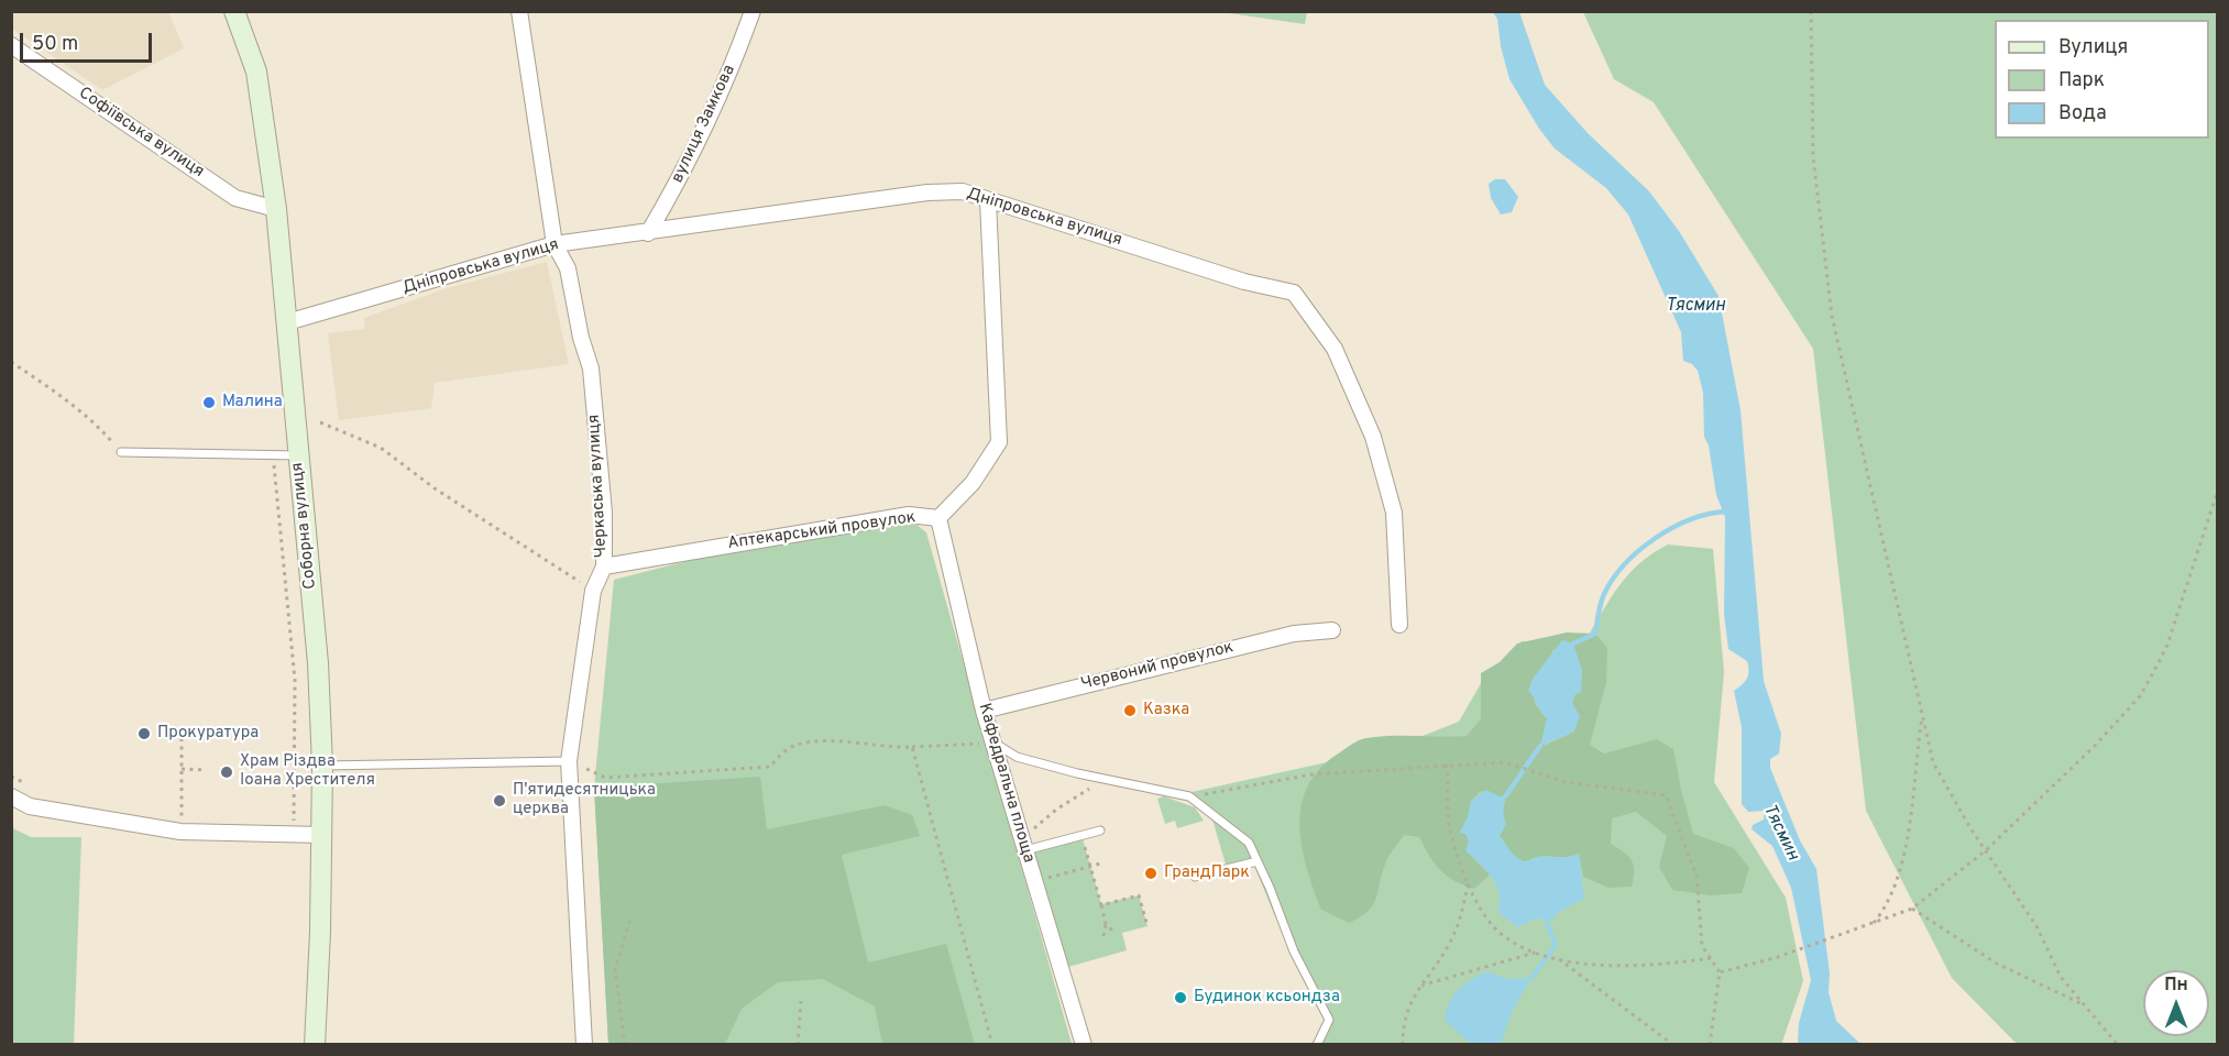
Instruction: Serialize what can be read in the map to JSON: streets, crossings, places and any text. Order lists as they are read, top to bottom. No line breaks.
{"streets":{"main road":["Соборна вулиця"],"street":["вулиця Замкова","Софіївська вулиця","Дніпровська вулиця","Черкаська вулиця","Аптекарський провулок","Червоний провулок","Кафедральна площа"]},"crossings":[["вулиця Замкова","Дніпровська вулиця"],["Софіївська вулиця","Соборна вулиця"],["Дніпровська вулиця","Черкаська вулиця"],["Дніпровська вулиця","Соборна вулиця"],["Дніпровська вулиця","Аптекарський провулок"],["Черкаська вулиця","Аптекарський провулок"],["Аптекарський провулок","Кафедральна площа"],["Червоний провулок","Кафедральна площа"]],"water":["Тясмин"],"places":["Малина","Казка","Прокуратура","Храм Різдва Іоана Хрестителя","П'ятидесятницька церква","ГрандПарк","Будинок ксьондза"],"legend":["Вулиця","Парк","Вода"],"scale_bar":"50 m","north":"top"}
